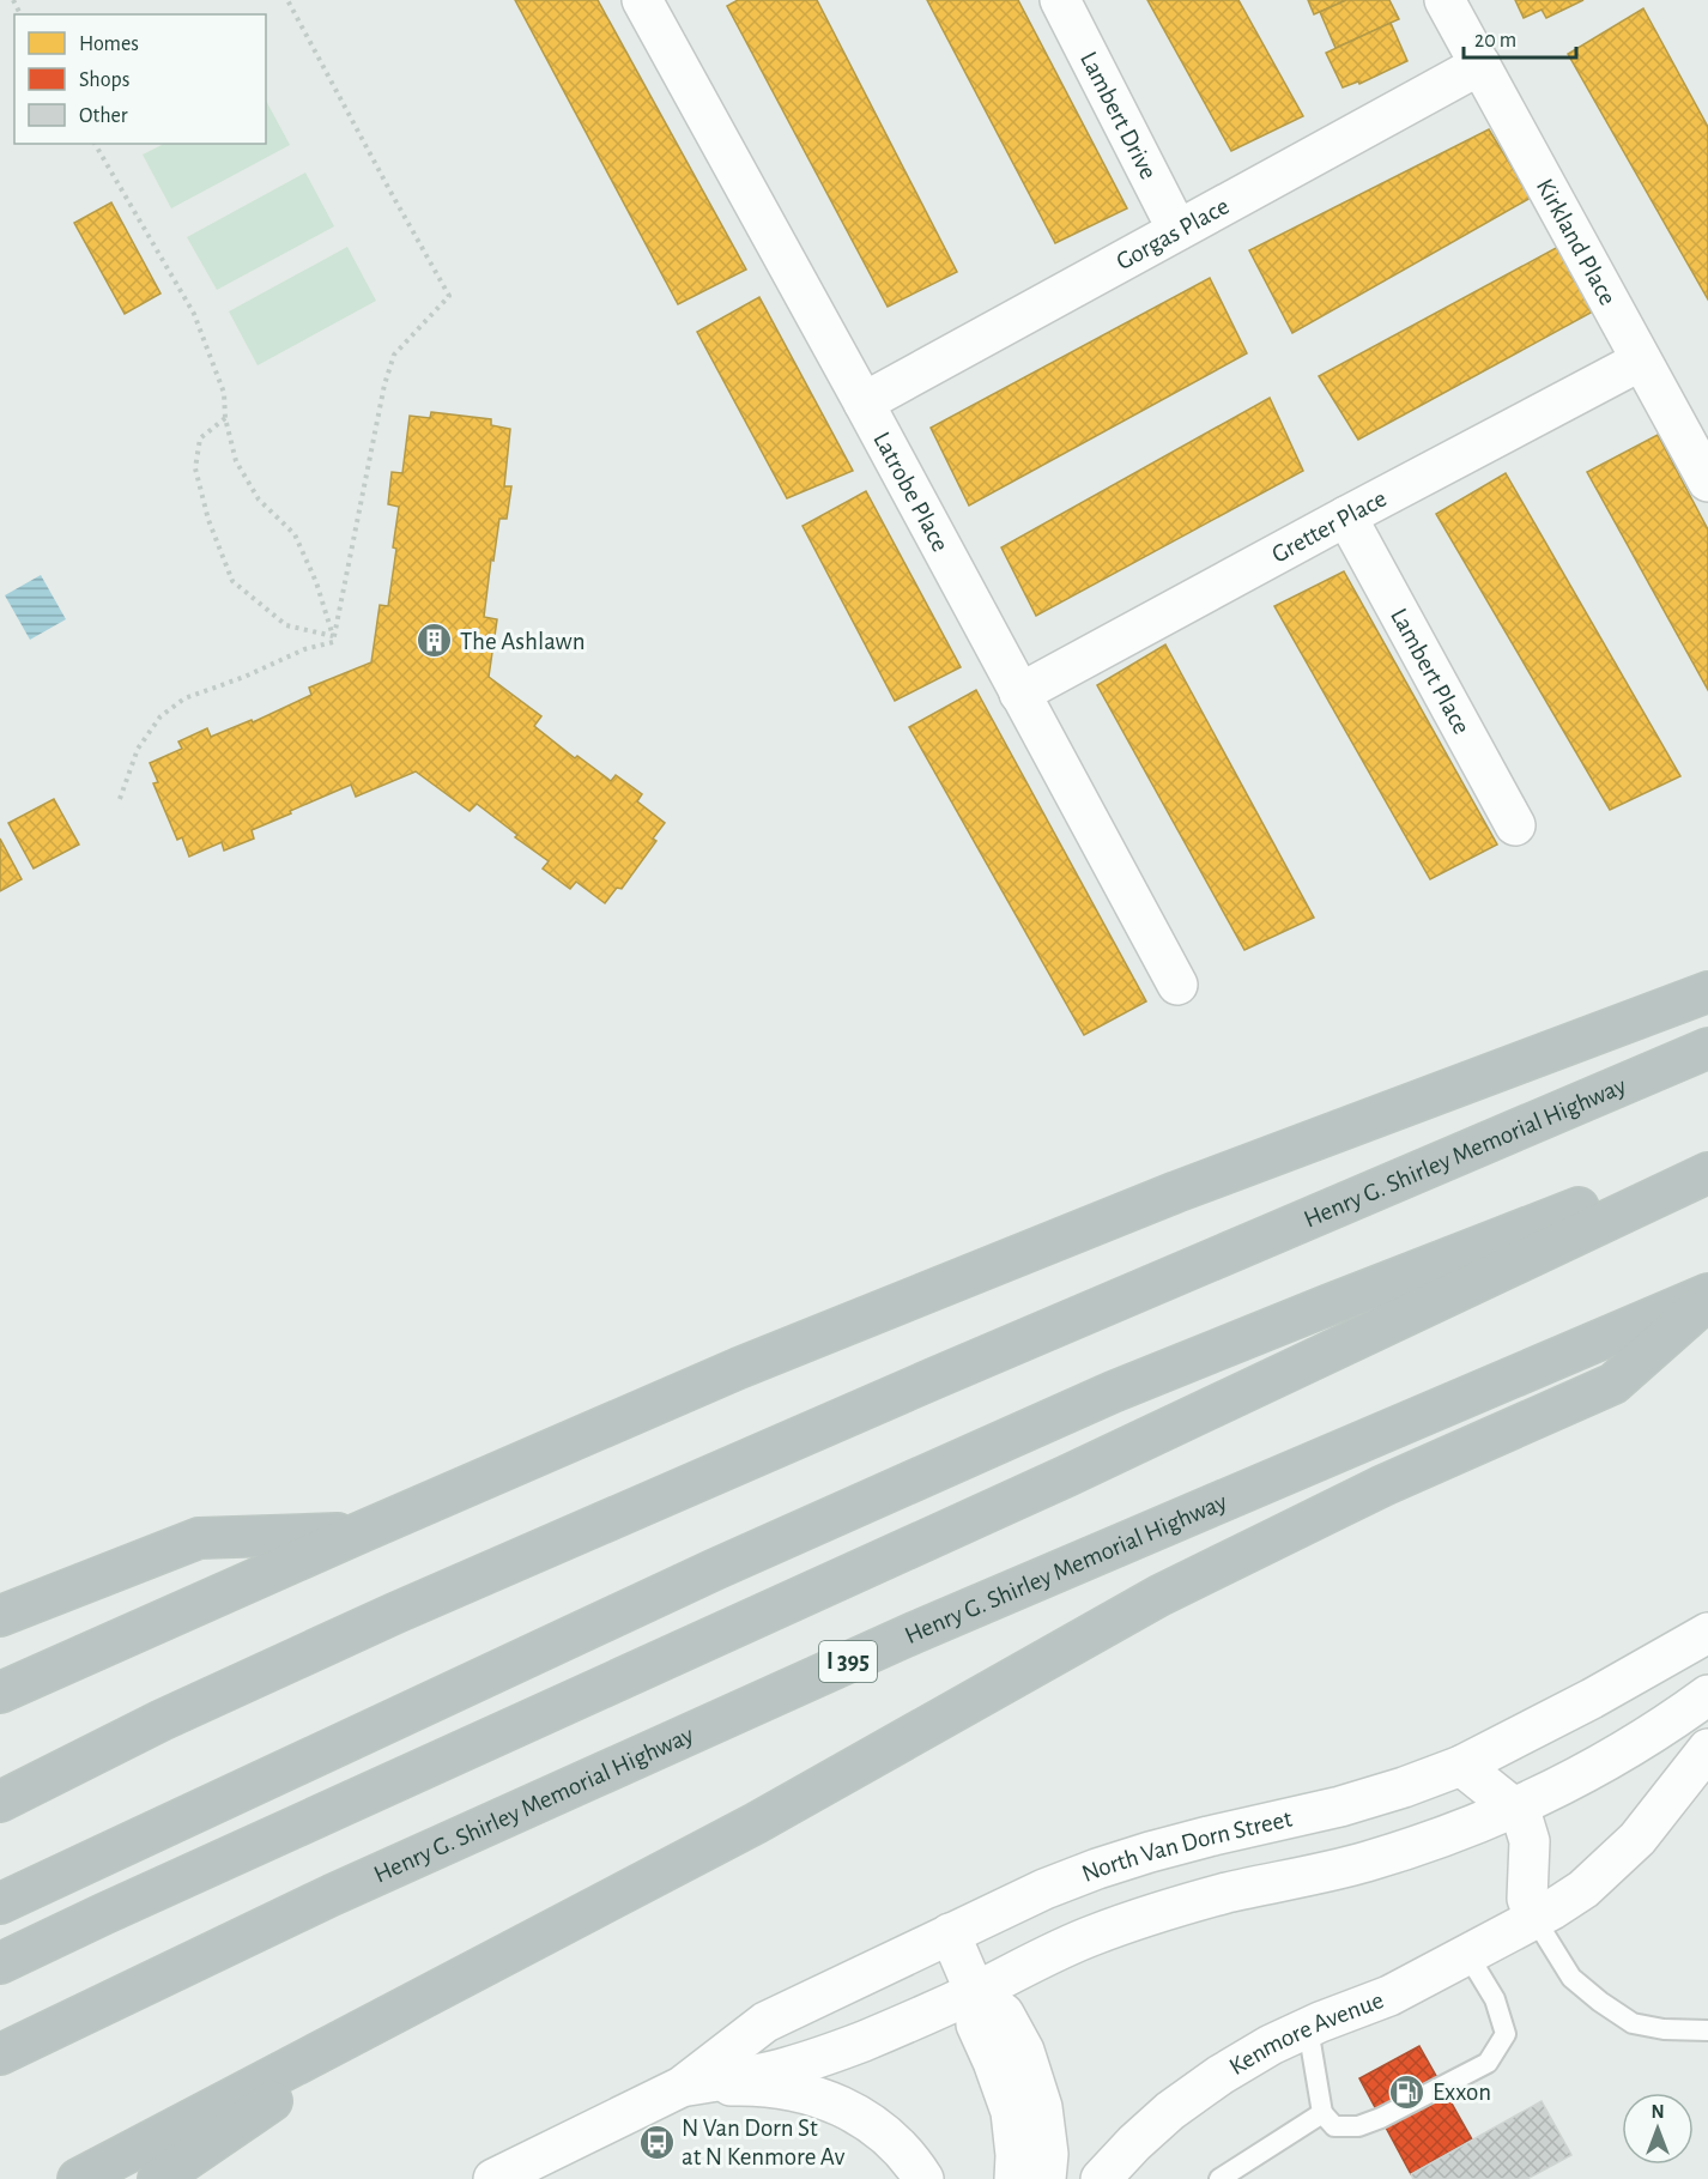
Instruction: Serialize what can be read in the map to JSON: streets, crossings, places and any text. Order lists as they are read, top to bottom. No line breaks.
{"streets":{"highway":["Henry G. Shirley Memorial Highway","I 395"],"street":["Lambert Drive","Gorgas Place","Kirkland Place","Latrobe Place","Gretter Place","Lambert Place","North Van Dorn Street","Kenmore Avenue"]},"crossings":[["Lambert Drive","Gorgas Place"],["Gorgas Place","Kirkland Place"],["Gorgas Place","Latrobe Place"],["Kirkland Place","Gretter Place"],["Latrobe Place","Gretter Place"],["Gretter Place","Lambert Place"]],"places":{"building":["The Ashlawn"],"fuel station":["Exxon"],"bus stop":["N Van Dorn St at N Kenmore Av"]},"legend":["Homes","Shops","Other"],"scale_bar":"20 m","north":"top"}
